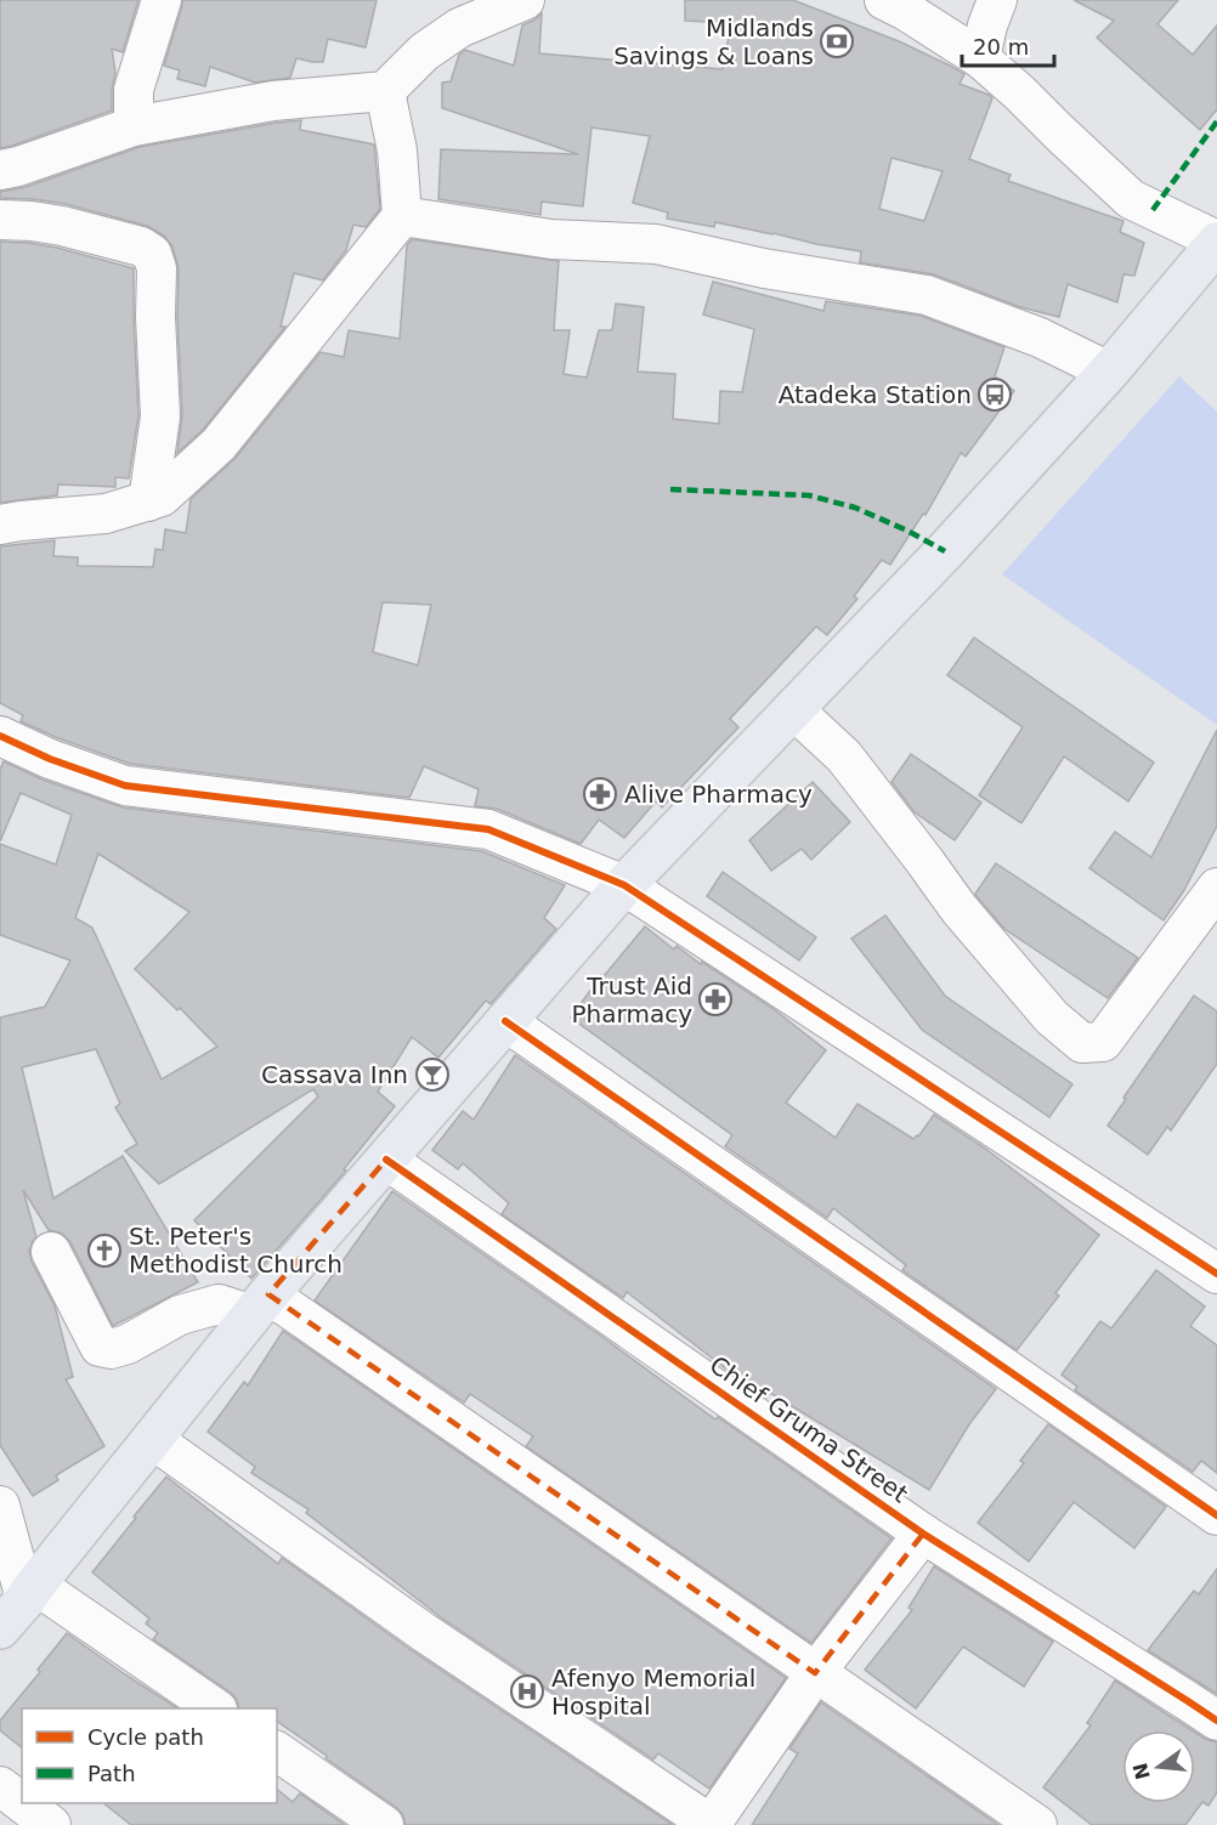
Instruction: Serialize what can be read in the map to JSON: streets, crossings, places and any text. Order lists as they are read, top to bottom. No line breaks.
{"streets":{"street":["Chief Gruma Street"]},"places":{"bank":["Midlands Savings & Loans"],"bus stop":["Atadeka Station"],"pharmacy":["Alive Pharmacy","Trust Aid Pharmacy"],"bar":["Cassava Inn"],"church":["St. Peter's Methodist Church"],"hospital":["Afenyo Memorial Hospital"]},"legend":["Cycle path","Path"],"scale_bar":"20 m","north":"left"}
